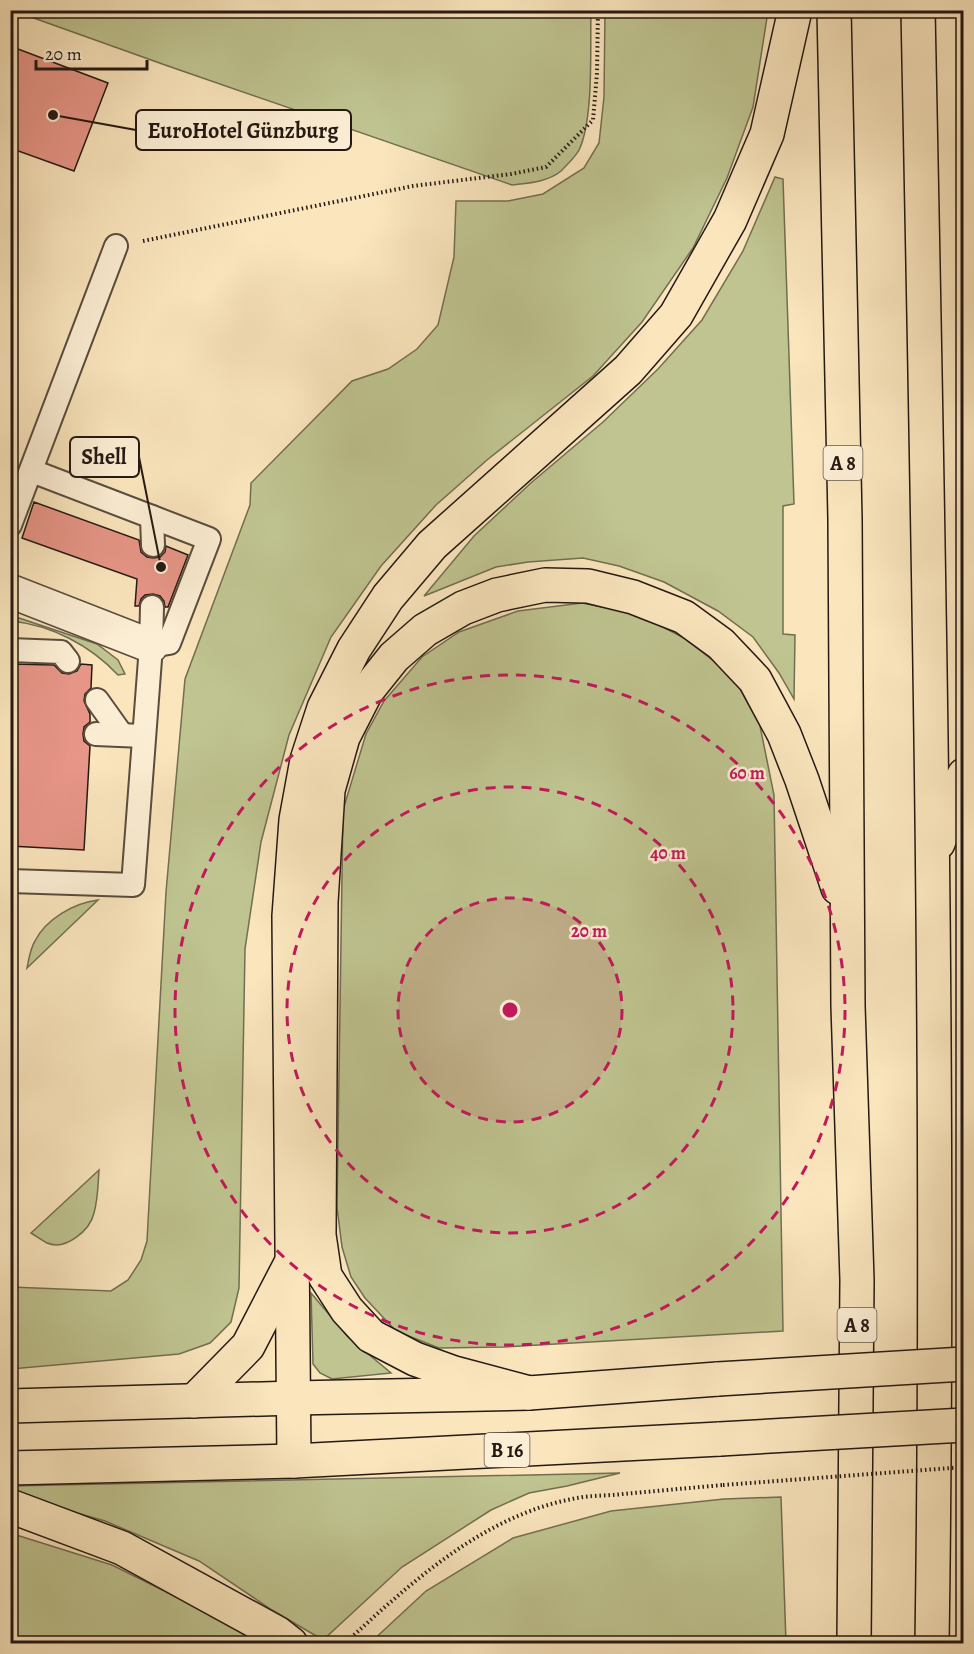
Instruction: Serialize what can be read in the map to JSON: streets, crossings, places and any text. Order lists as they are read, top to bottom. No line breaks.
{"streets":{"main road":["A 8","B 16"]},"places":["EuroHotel Günzburg","Shell"],"scale_bar":"20 m","rings":["60 m","40 m","20 m"]}
